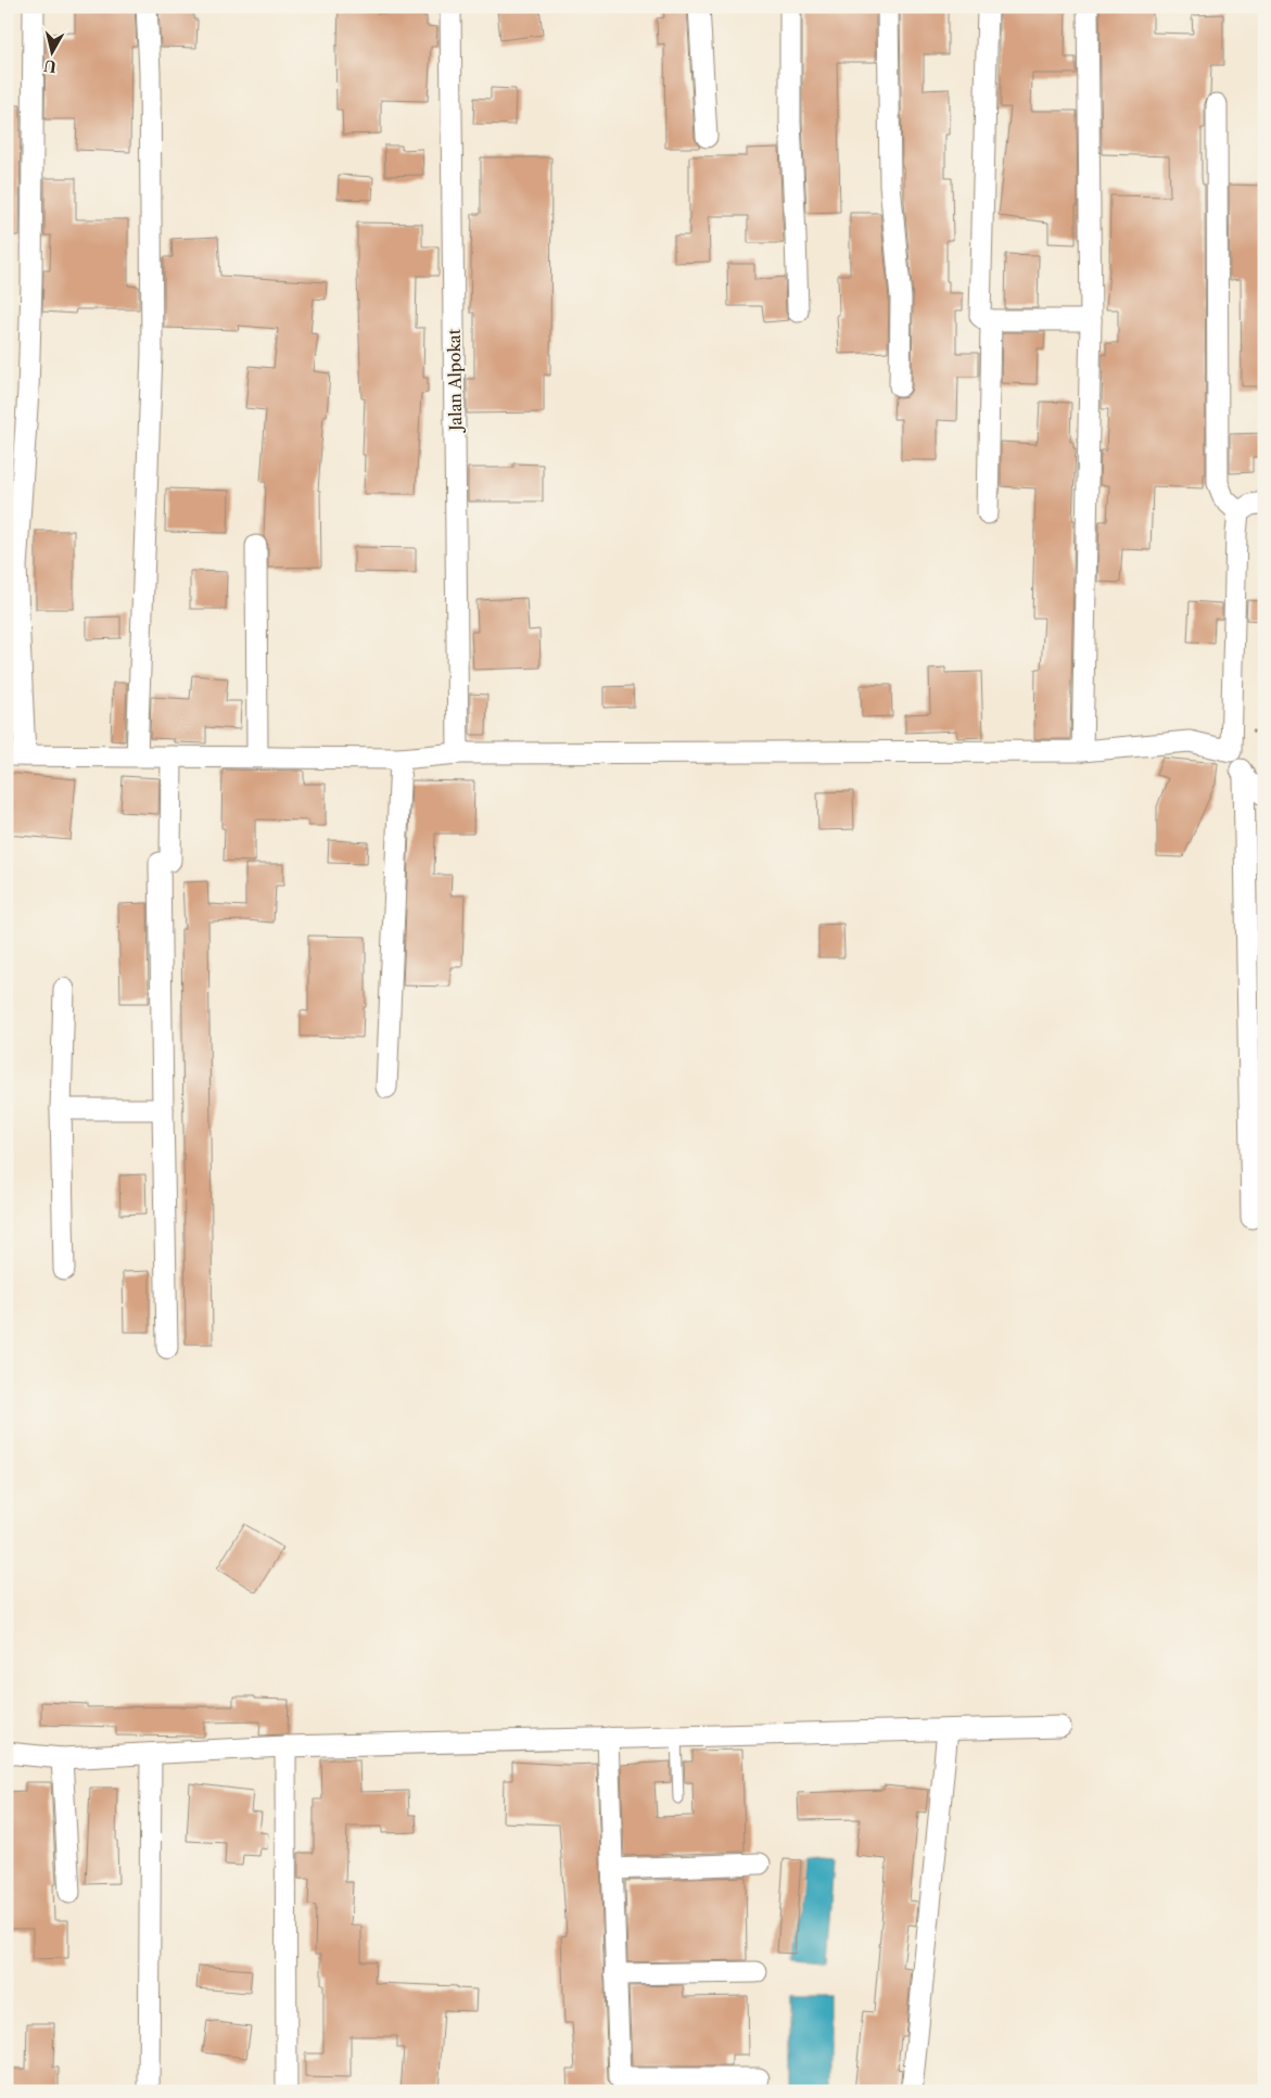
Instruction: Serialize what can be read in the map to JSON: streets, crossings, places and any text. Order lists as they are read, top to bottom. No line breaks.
{"streets":{"street":["Jalan Alpokat"]},"north":"bottom"}
